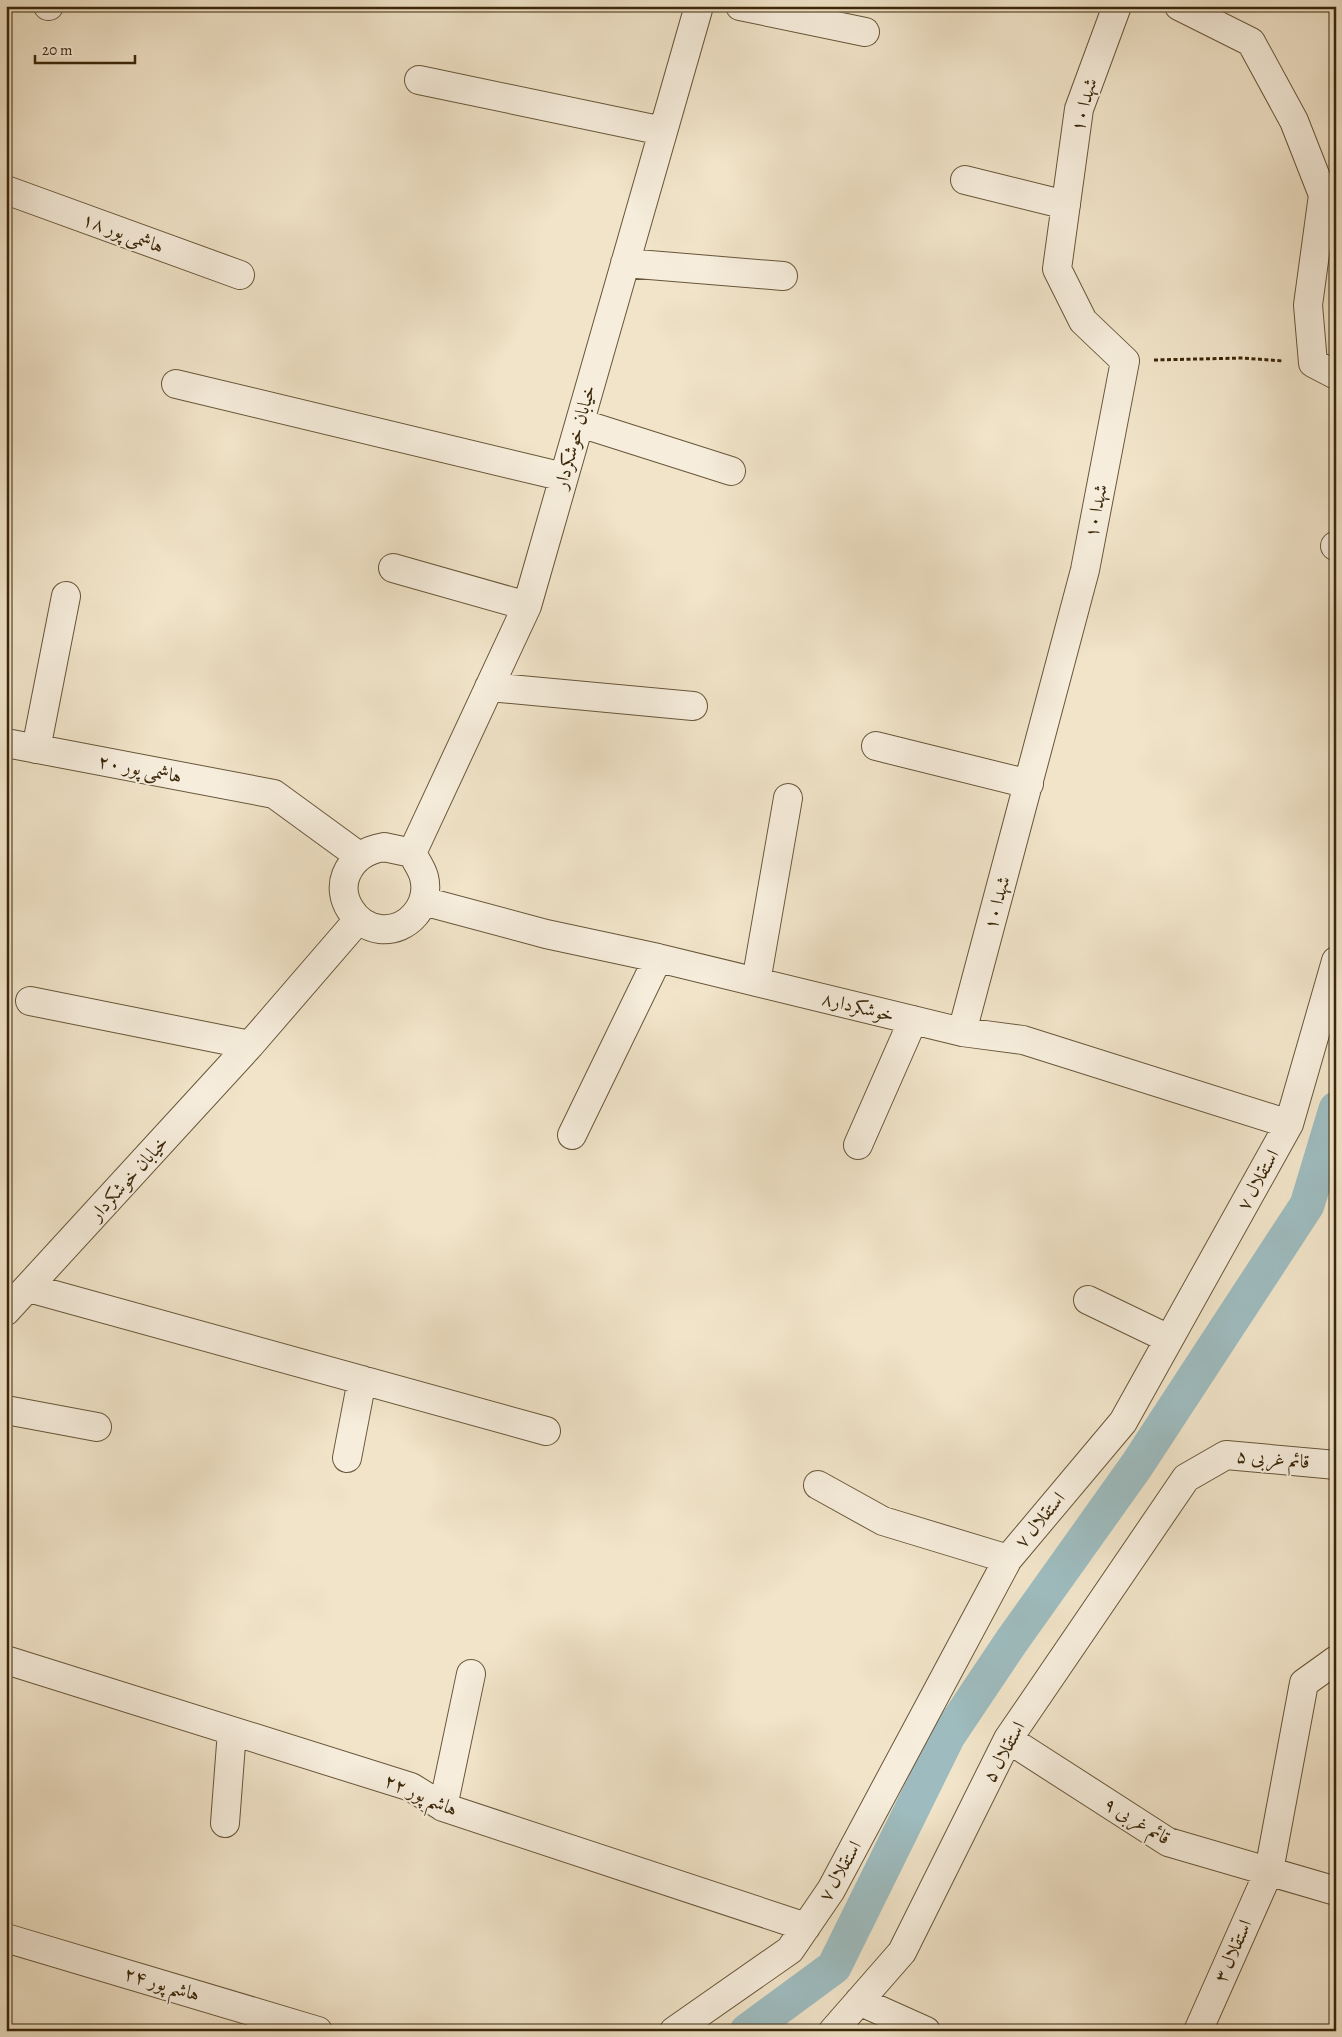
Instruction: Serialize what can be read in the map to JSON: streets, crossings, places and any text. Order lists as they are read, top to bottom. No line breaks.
{"streets":{"street":["شهدا ۱۰","هاشمی پور ۱۸","خیابان خوشکردار","هاشمی پور ۲۰","خوشکردار۸","استقلال ۷","قائم غربی ۵","استقلال ۵","هاشم پور ۲۲","قائم غربی ۹","استقلال ۳","هاشم پور ۲۴"]},"crossings":[["شهدا ۱۰","خوشکردار۸"],["خیابان خوشکردار","هاشمی پور ۲۰"],["خیابان خوشکردار","خوشکردار۸"],["هاشمی پور ۲۰","خوشکردار۸"],["خوشکردار۸","استقلال ۷"],["استقلال ۷","هاشم پور ۲۲"],["قائم غربی ۵","استقلال ۵"],["استقلال ۵","قائم غربی ۹"],["قائم غربی ۹","استقلال ۳"]],"scale_bar":"20 m"}
